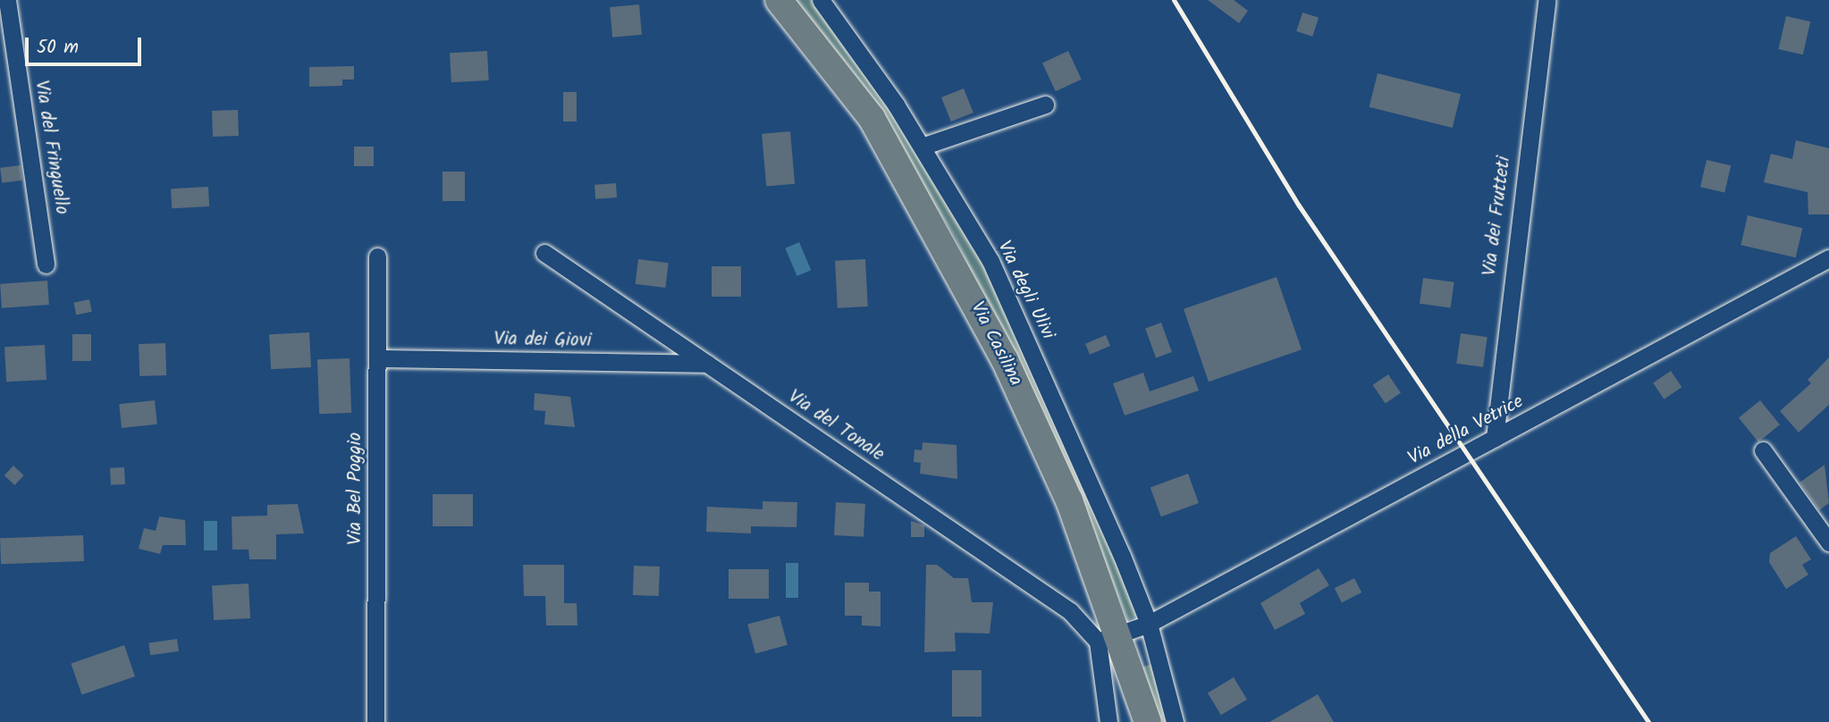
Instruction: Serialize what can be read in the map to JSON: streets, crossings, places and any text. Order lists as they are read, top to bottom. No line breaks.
{"streets":{"main road":["Via Casilina"],"street":["Via del Fringuello","Via dei Frutteti","Via degli Ulivi","Via dei Giovi","Via del Tonale","Via della Vetrice","Via Bel Poggio"]},"crossings":[["Via dei Frutteti","Via della Vetrice"],["Via degli Ulivi","Via della Vetrice"],["Via dei Giovi","Via del Tonale"],["Via dei Giovi","Via Bel Poggio"],["Via Casilina","Via del Tonale"],["Via Casilina","Via della Vetrice"],["Via del Tonale","Via della Vetrice"]],"scale_bar":"50 m"}
